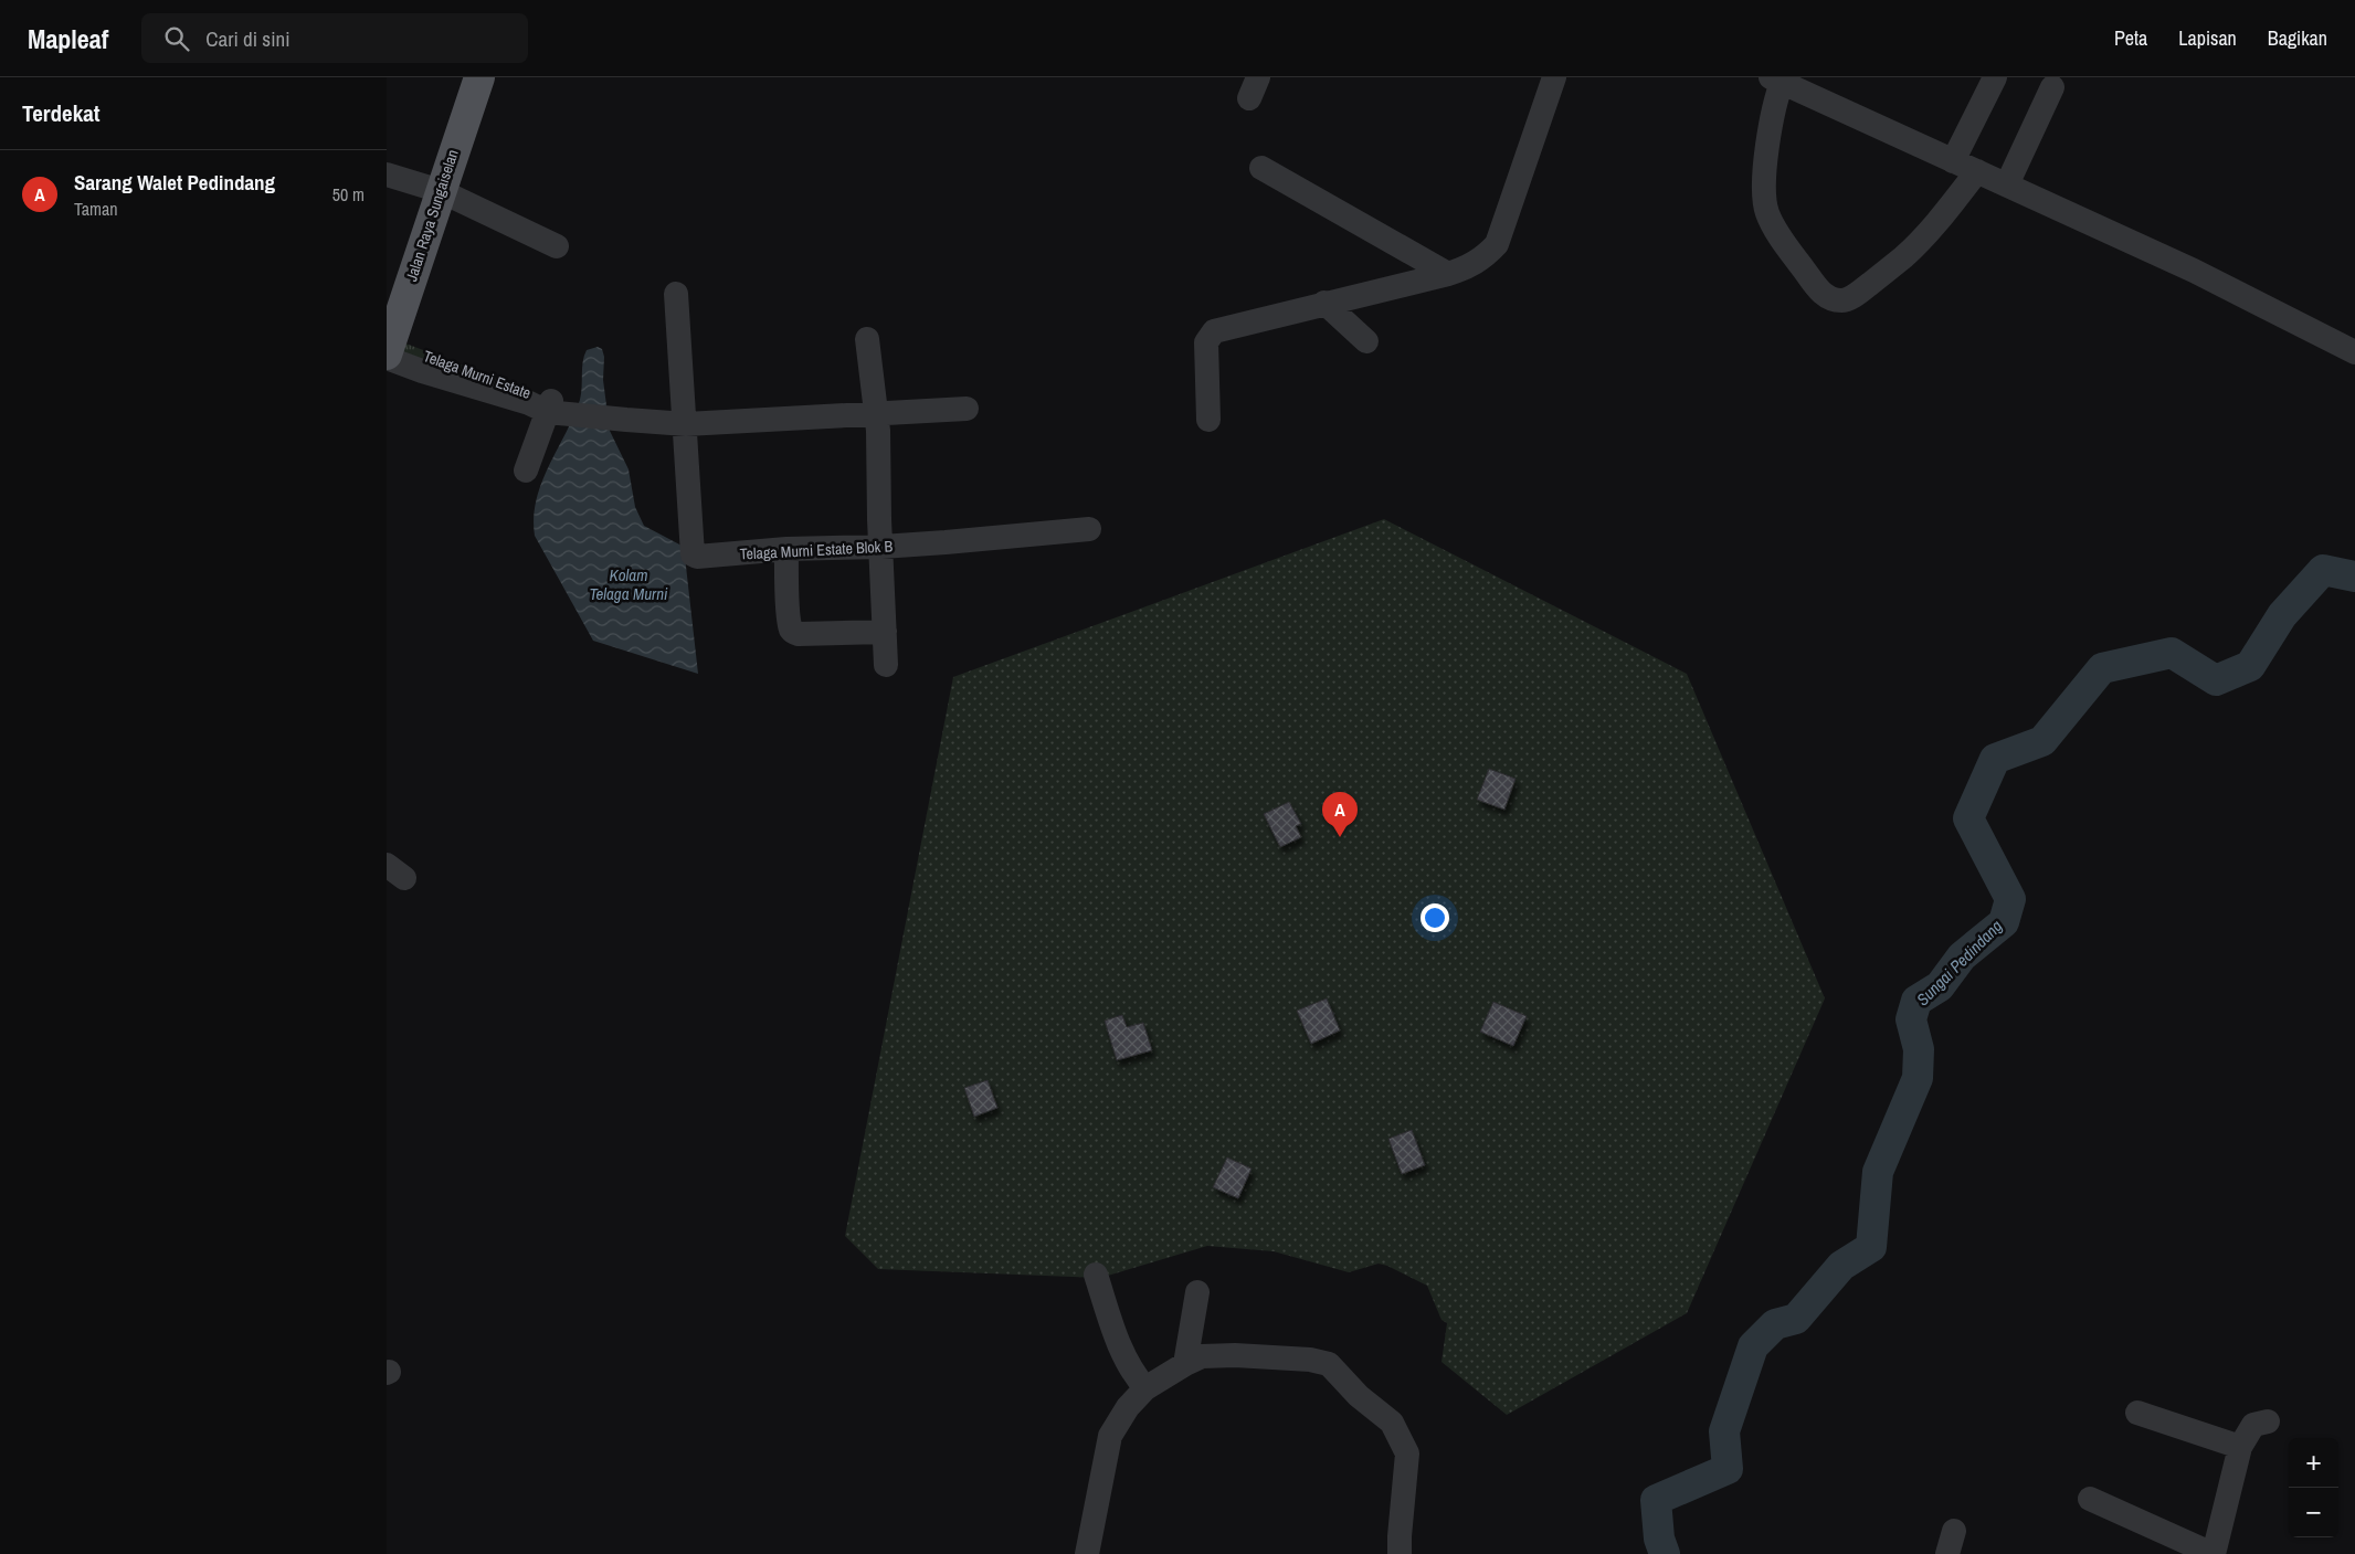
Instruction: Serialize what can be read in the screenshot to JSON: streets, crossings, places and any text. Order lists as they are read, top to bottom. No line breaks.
{"streets":{"main road":["Jalan Raya Sungaiselan"],"street":["Telaga Murni Estate","Telaga Murni Estate Blok B"]},"crossings":[["Jalan Raya Sungaiselan","Telaga Murni Estate"],["Telaga Murni Estate","Telaga Murni Estate Blok B"]],"water":["Kolam Telaga Murni","Sungai Pedindang"],"page":{"header":"Mapleaf","search":"Cari di sini","nav":["Peta","Lapisan","Bagikan"],"heading":"Terdekat","list":[{"mark":"A","name":"Sarang Walet Pedindang","note":"Taman","value":"50 m"}],"pins":"A","map_buttons":["+","−"]}}
